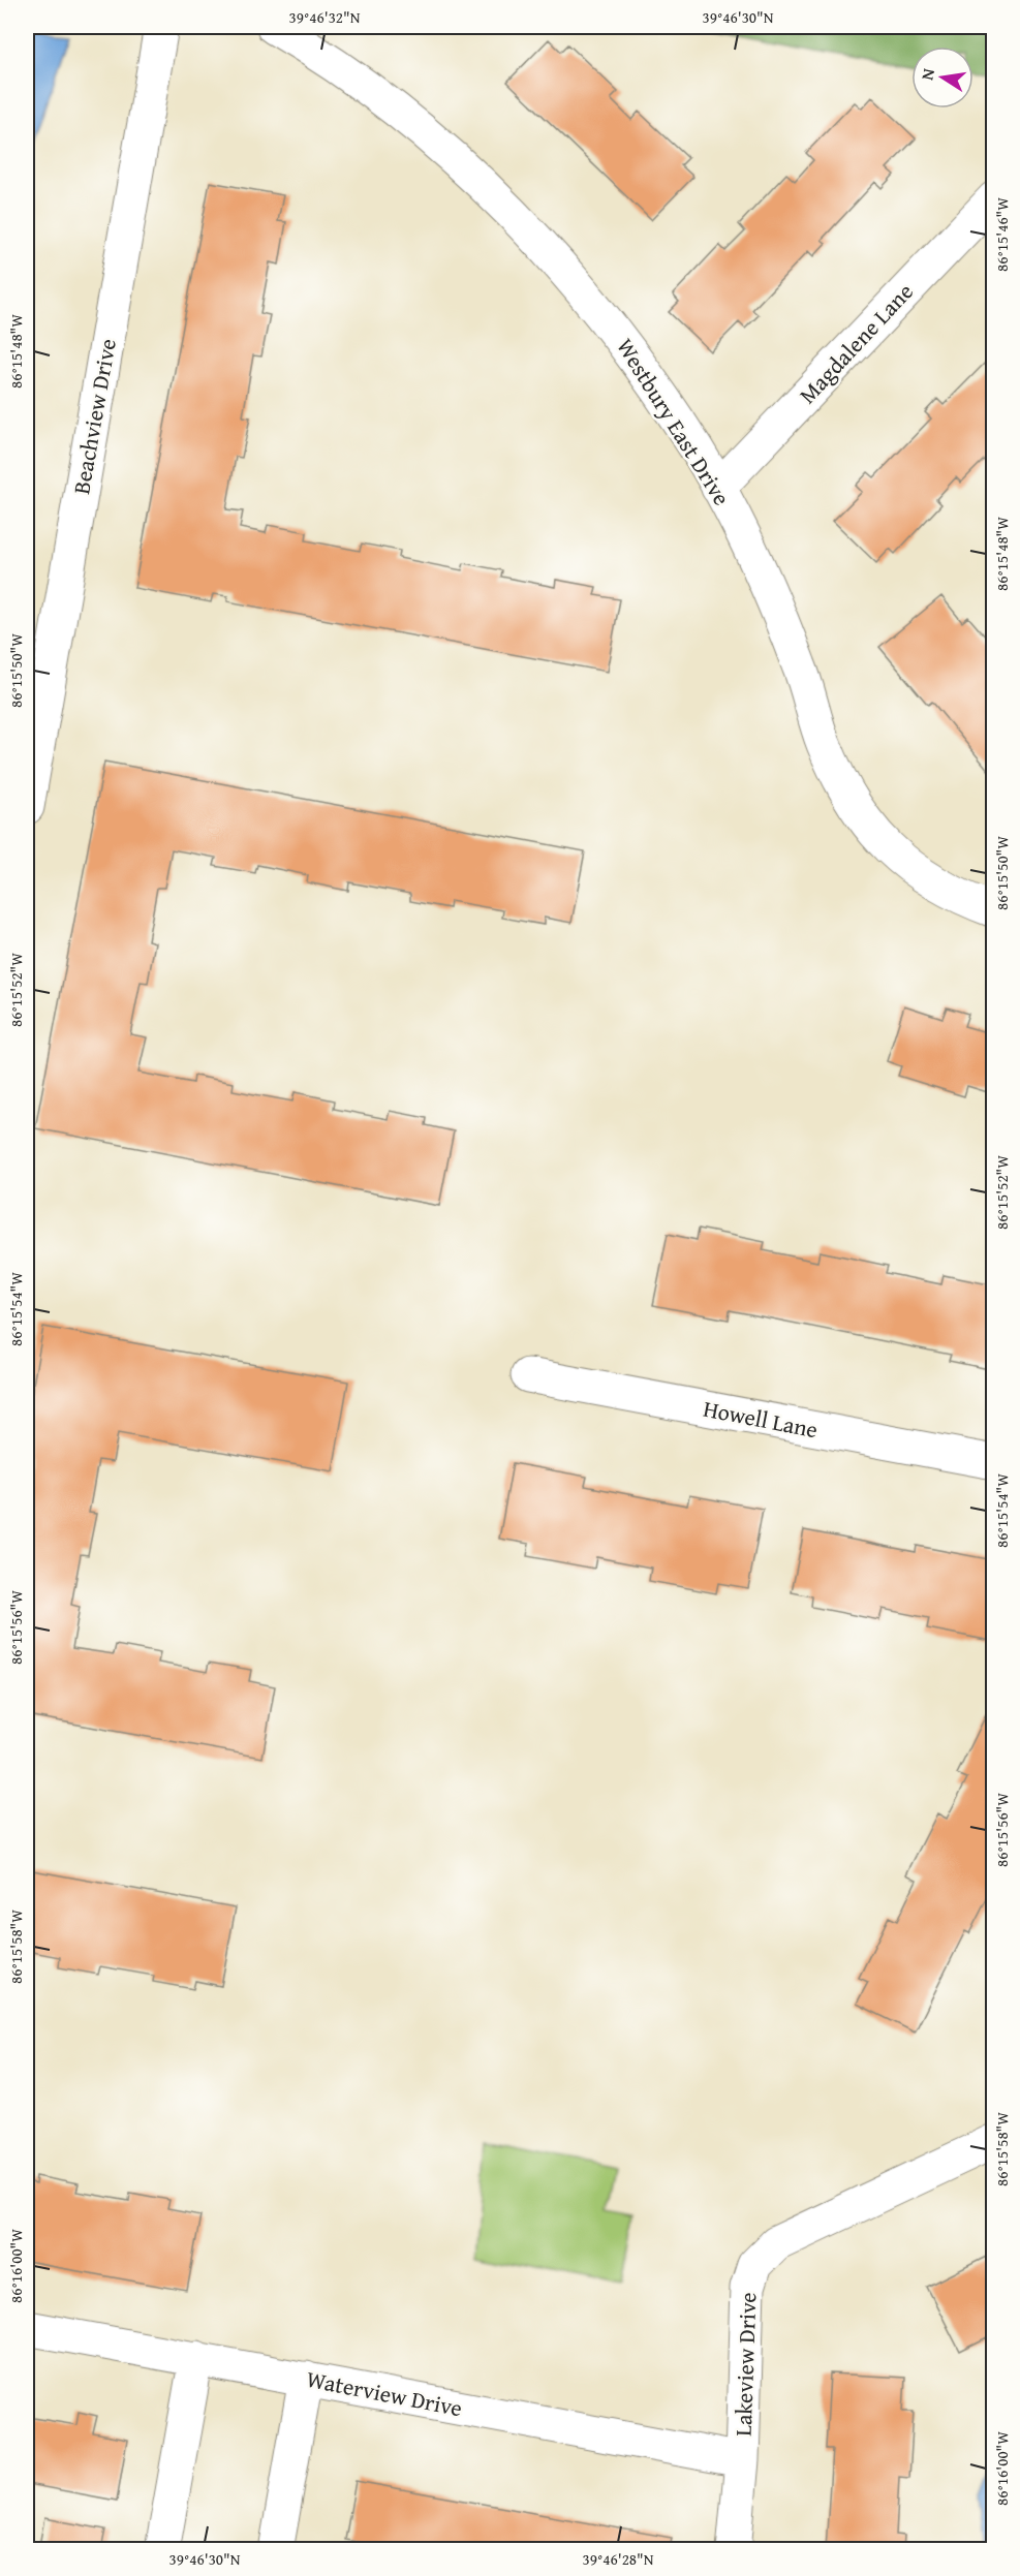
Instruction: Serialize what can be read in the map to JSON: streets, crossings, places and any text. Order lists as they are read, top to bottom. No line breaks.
{"streets":{"street":["Magdalene Lane","Beachview Drive","Westbury East Drive","Howell Lane","Lakeview Drive","Waterview Drive"]},"crossings":[["Magdalene Lane","Westbury East Drive"],["Lakeview Drive","Waterview Drive"]],"north":"left","coordinates":["39°46'32\"N","39°46'30\"N","86°15'46\"W","86°15'48\"W","86°15'50\"W","86°15'52\"W","86°15'54\"W","86°15'56\"W","86°15'58\"W","86°16'00\"W","39°46'28\"N"]}
